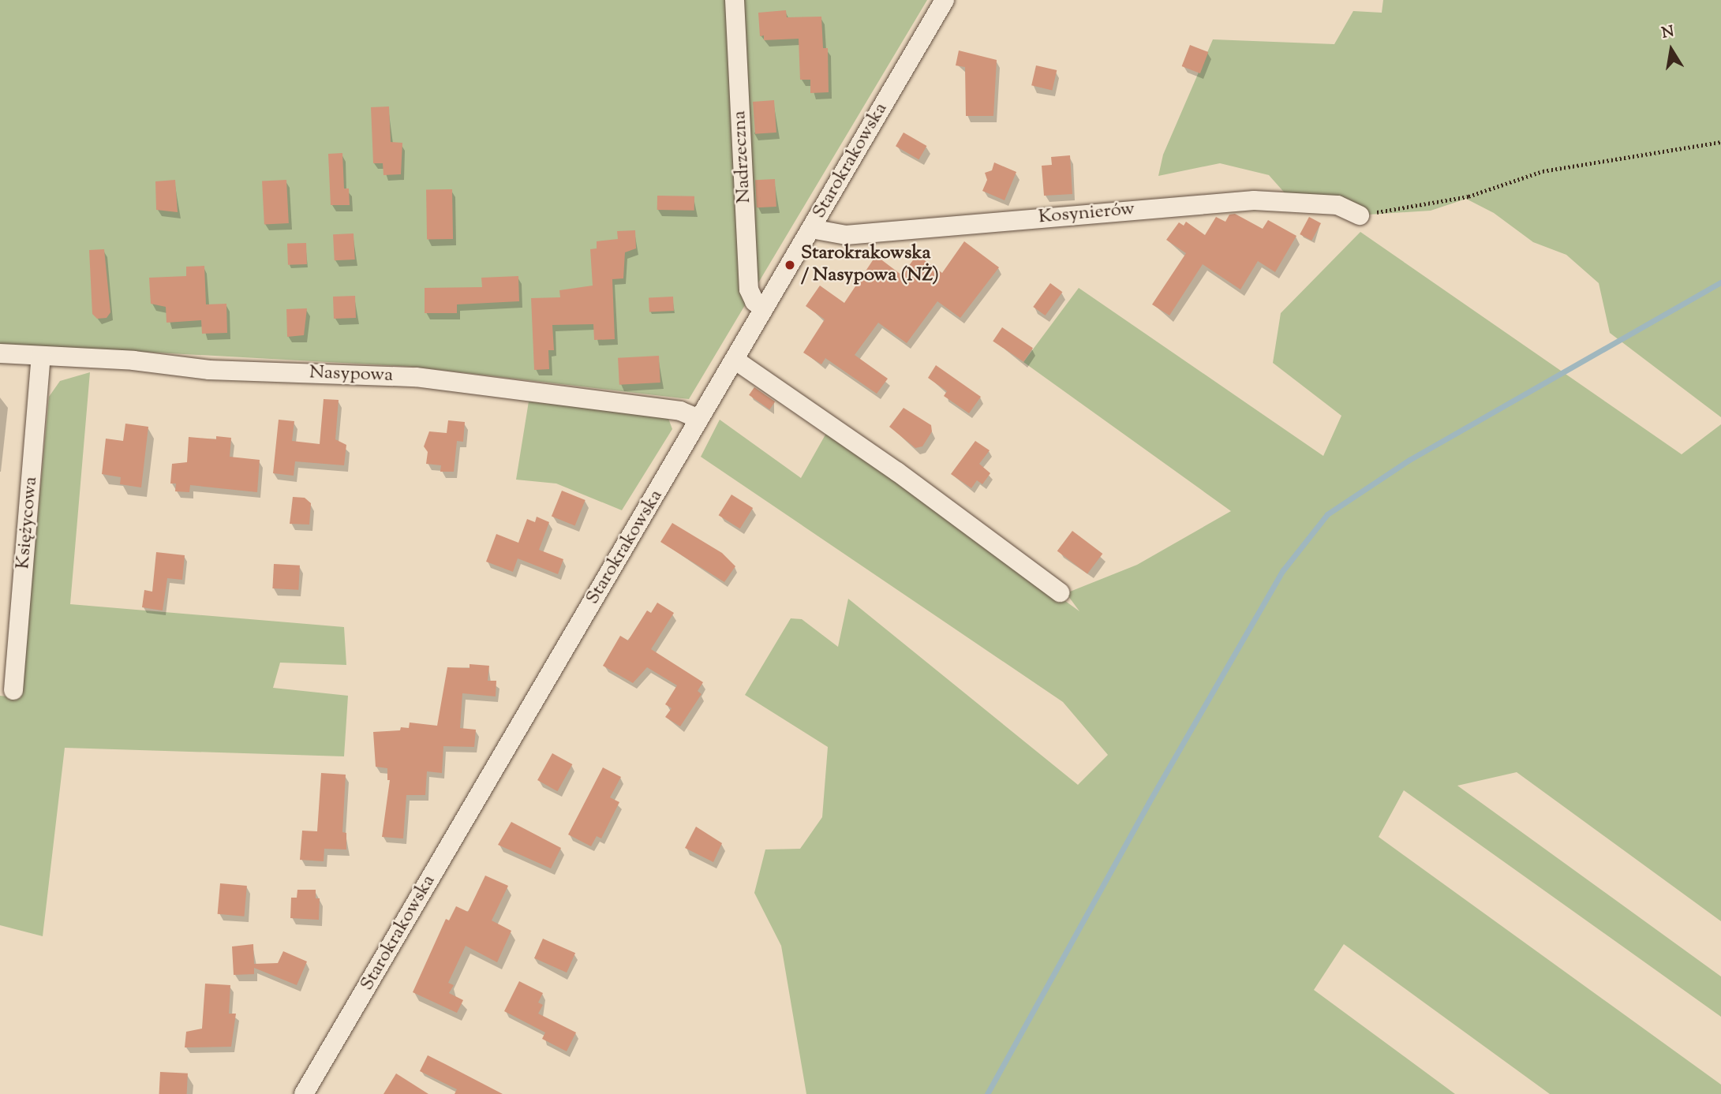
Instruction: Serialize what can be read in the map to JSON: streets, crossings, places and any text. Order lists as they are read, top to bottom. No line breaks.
{"streets":{"street":["Nadrzeczna","Starokrakowska","Kosynierów","Nasypowa","Księżycowa"]},"crossings":[["Nadrzeczna","Starokrakowska"],["Starokrakowska","Kosynierów"],["Starokrakowska","Nasypowa"],["Nasypowa","Księżycowa"]],"places":["Starokrakowska / Nasypowa (NŻ)"],"north":"top"}
